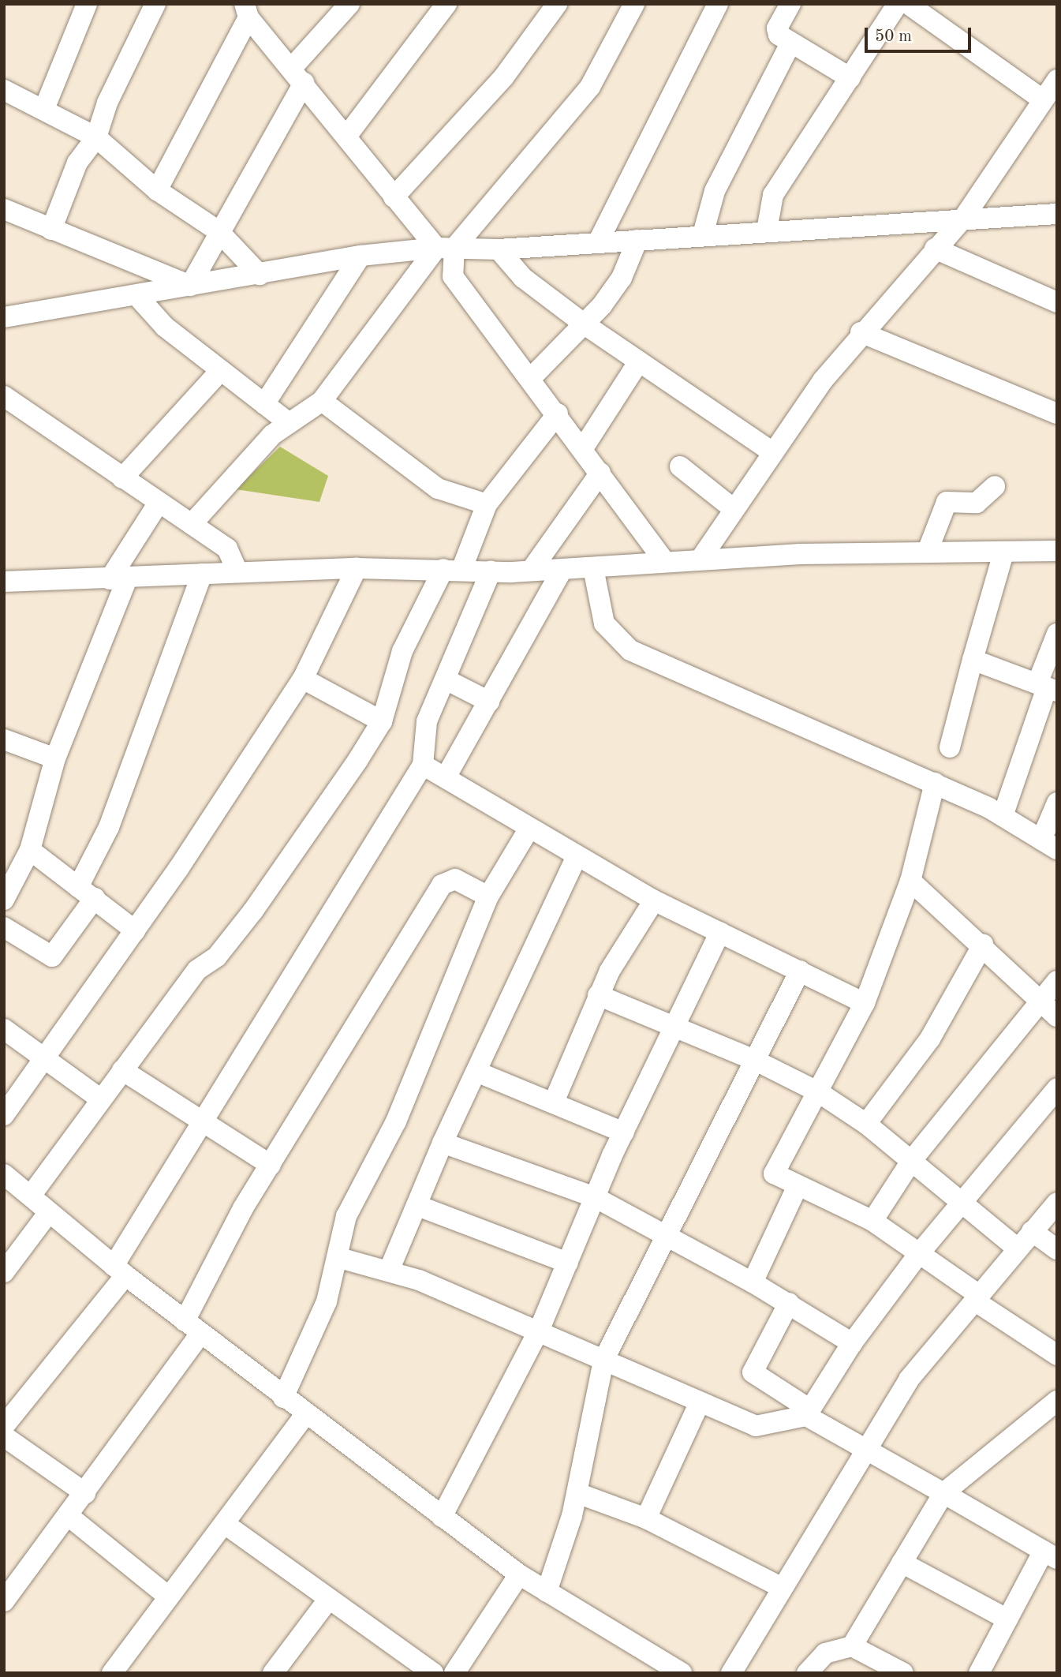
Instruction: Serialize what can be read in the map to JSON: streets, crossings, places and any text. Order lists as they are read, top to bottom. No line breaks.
{"scale_bar":"50 m"}
